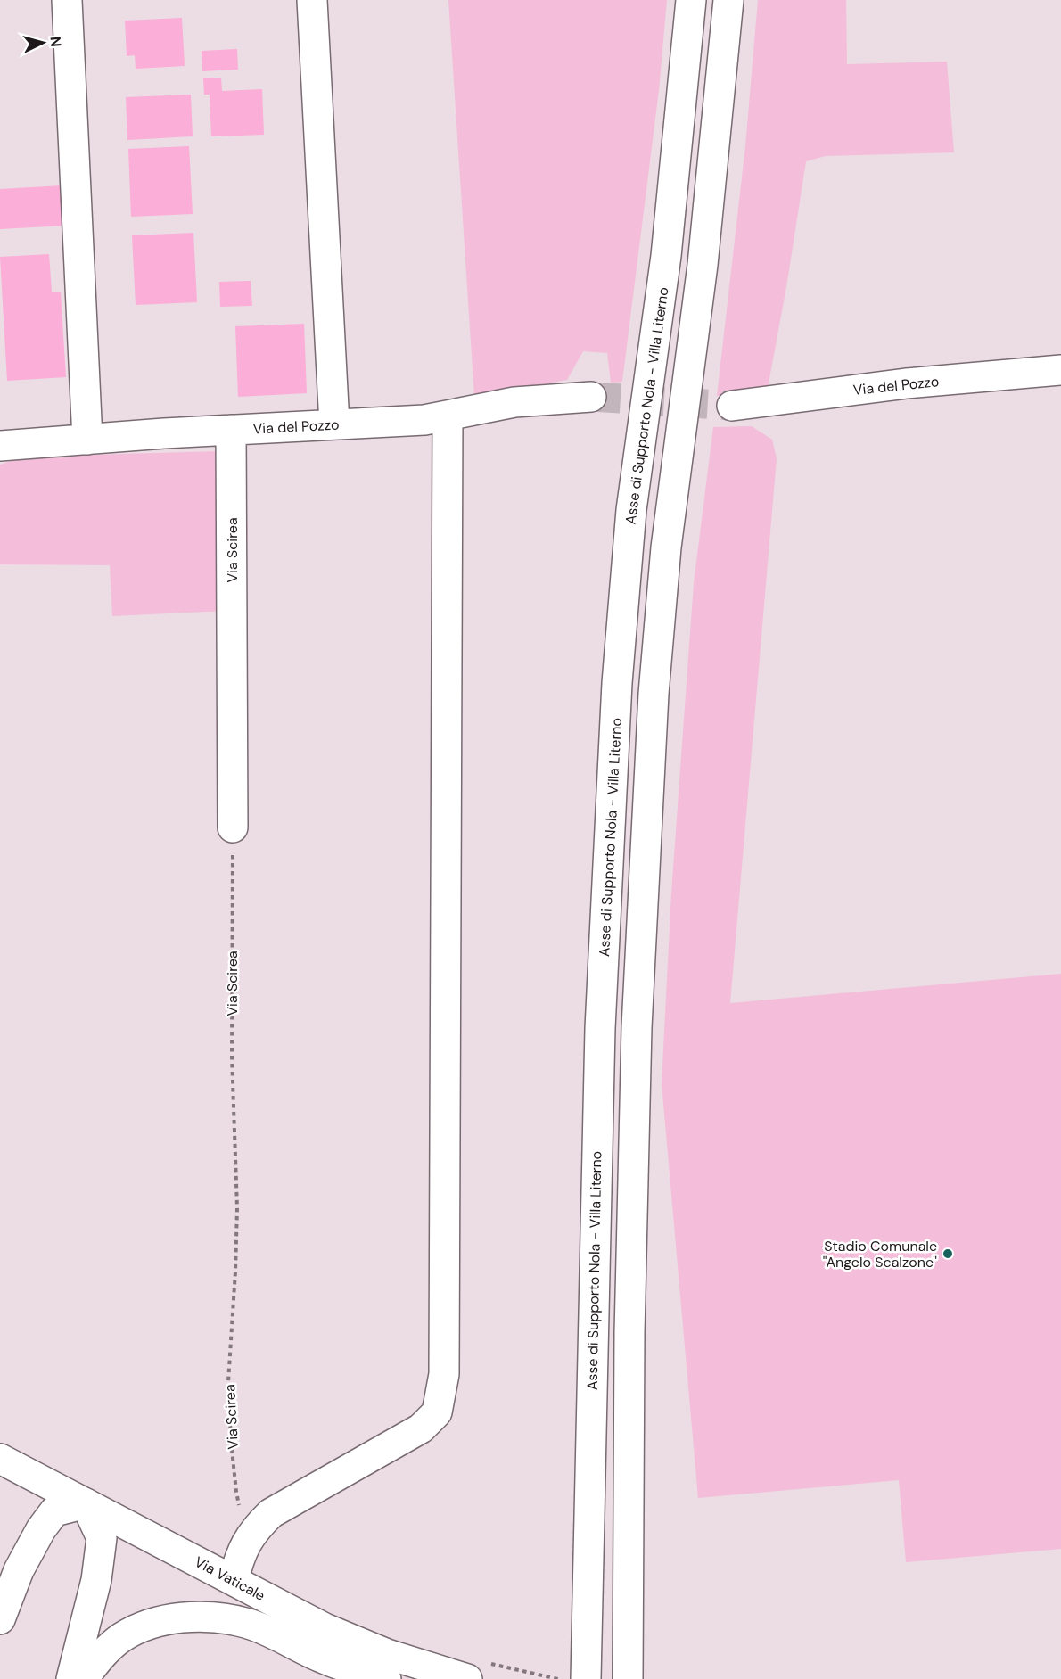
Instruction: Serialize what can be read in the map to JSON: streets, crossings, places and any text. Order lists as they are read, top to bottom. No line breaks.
{"streets":{"main road":["Via del Pozzo","Asse di Supporto Nola - Villa Literno","Via Scirea","Via Vaticale"]},"crossings":[["Via del Pozzo","Via Scirea"]],"places":["Stadio Comunale \"Angelo Scalzone\""],"north":"right"}
